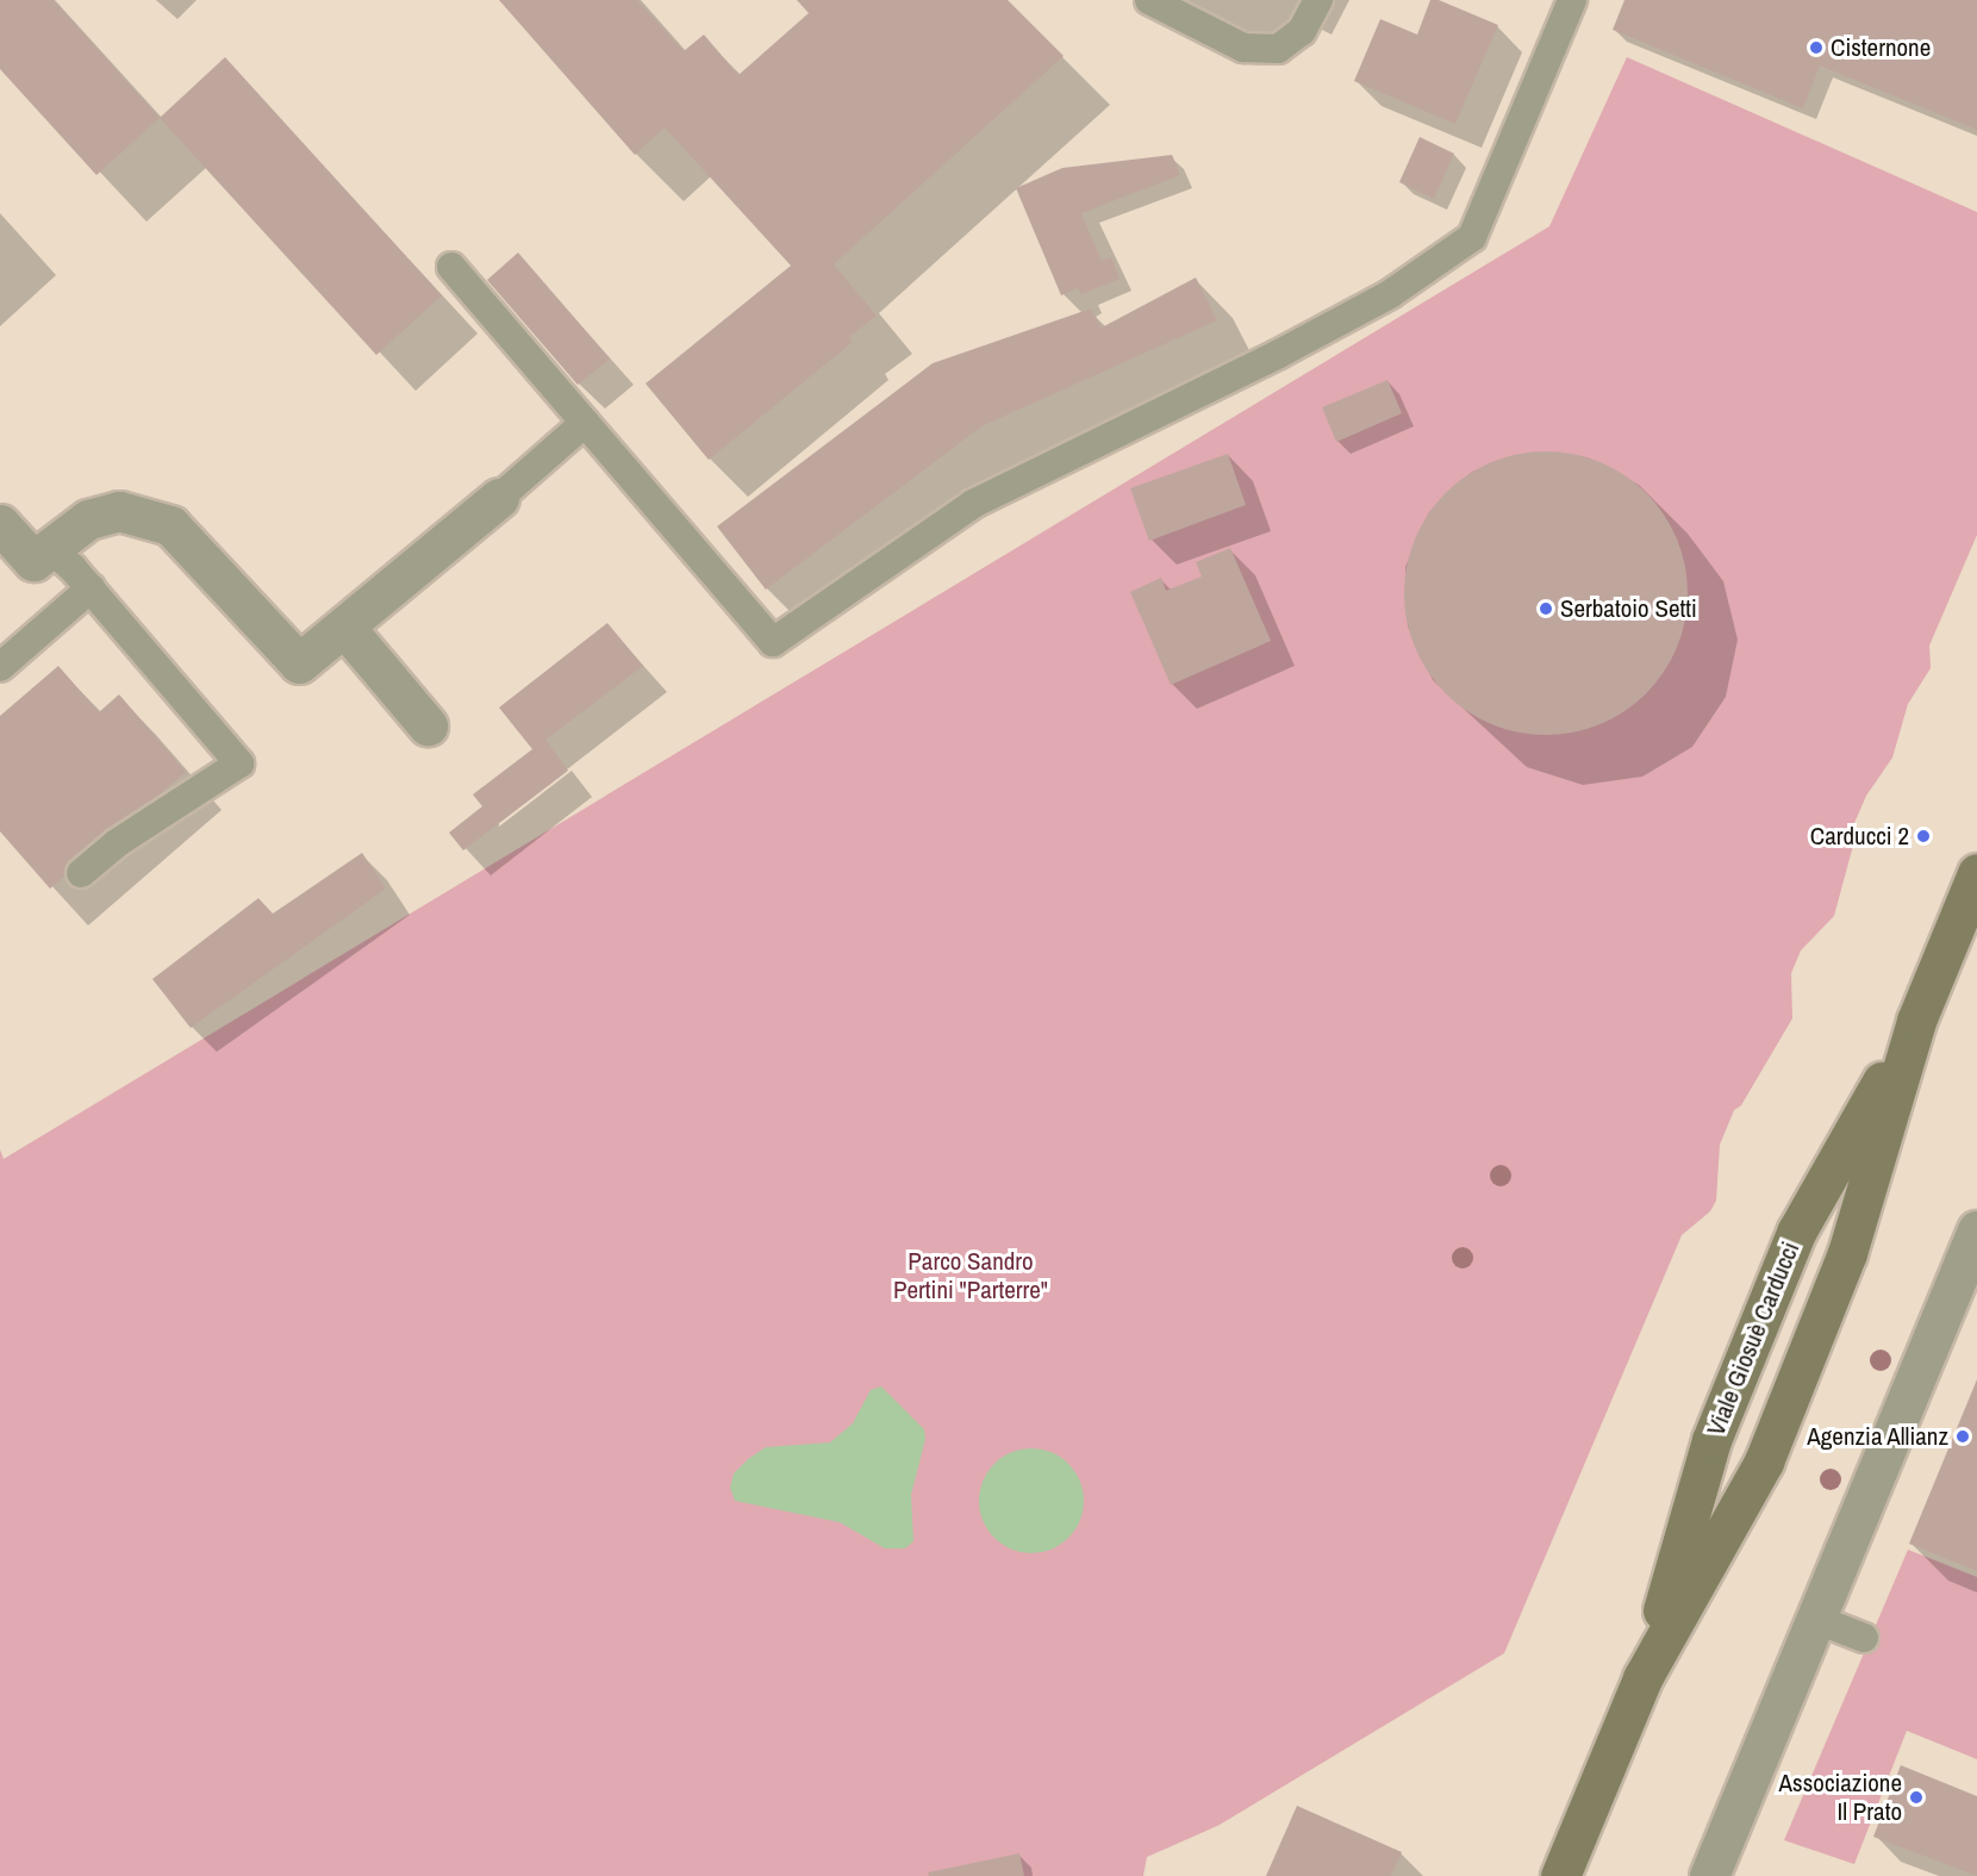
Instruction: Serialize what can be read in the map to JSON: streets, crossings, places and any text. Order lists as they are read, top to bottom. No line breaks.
{"streets":{"main road":["Viale Giosuè Carducci"]},"parks":["Parco Sandro Pertini \"Parterre\""],"places":["Cisternone","Serbatoio Setti","Carducci 2","Agenzia Allianz","Associazione Il Prato"]}
